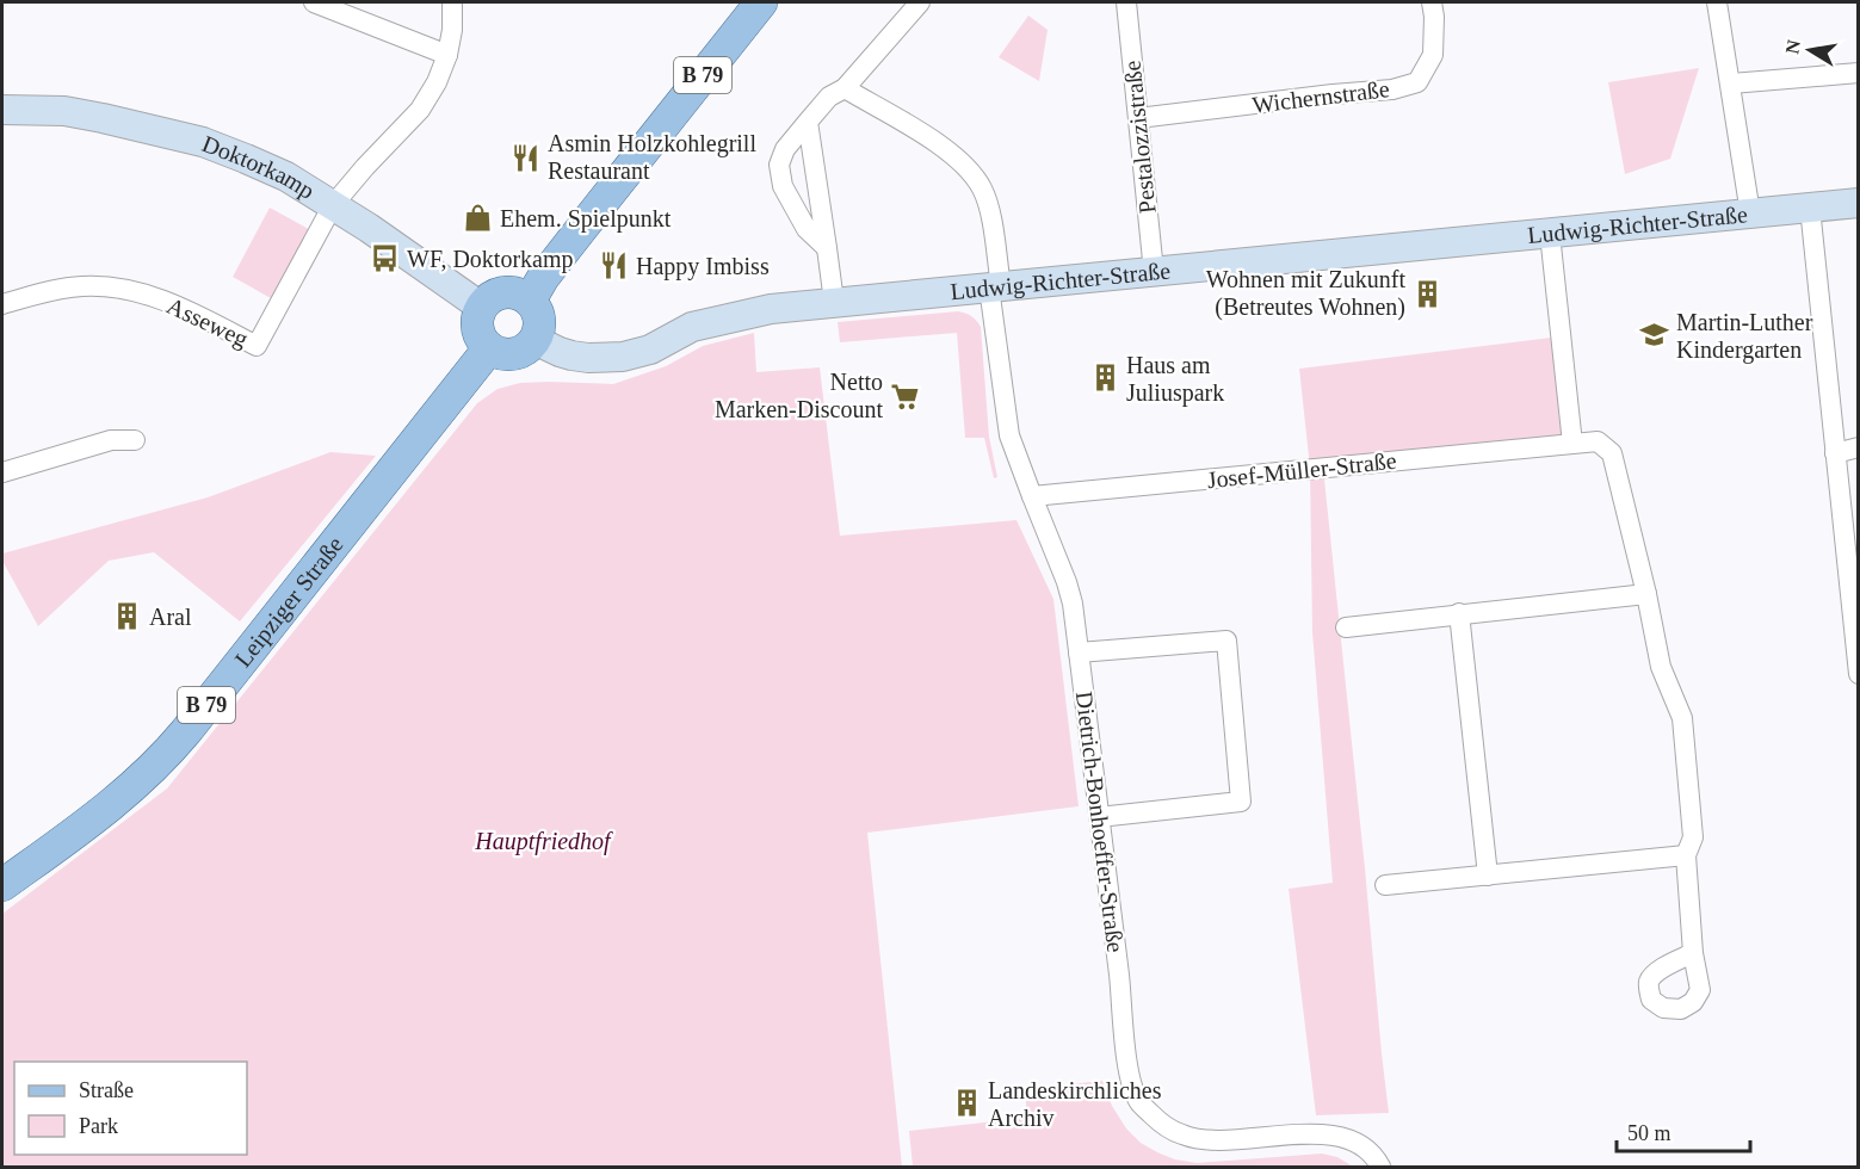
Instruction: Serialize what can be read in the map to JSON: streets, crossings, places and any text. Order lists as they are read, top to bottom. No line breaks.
{"streets":{"main road":["B 79","Leipziger Straße"],"street":["Wichernstraße","Pestalozzistraße","Doktorkamp","Ludwig-Richter-Straße","Asseweg","Josef-Müller-Straße","Dietrich-Bonhoeffer-Straße"]},"crossings":[["B 79","Doktorkamp"],["B 79","Ludwig-Richter-Straße"],["B 79","Leipziger Straße"],["Wichernstraße","Pestalozzistraße"],["Pestalozzistraße","Ludwig-Richter-Straße"],["Doktorkamp","Ludwig-Richter-Straße"],["Doktorkamp","Asseweg"],["Doktorkamp","Leipziger Straße"],["Ludwig-Richter-Straße","Leipziger Straße"],["Ludwig-Richter-Straße","Dietrich-Bonhoeffer-Straße"],["Josef-Müller-Straße","Dietrich-Bonhoeffer-Straße"]],"parks":["Hauptfriedhof"],"places":{"restaurant":["Asmin Holzkohlegrill Restaurant","Happy Imbiss"],"shop":["Ehem. Spielpunkt"],"bus stop":["WF, Doktorkamp"],"building":["Wohnen mit Zukunft (Betreutes Wohnen)","Haus am Juliuspark","Aral","Landeskirchliches Archiv"],"school or university":["Martin-Luther Kindergarten"],"supermarket":["Netto Marken-Discount"]},"legend":["Straße","Park"],"scale_bar":"50 m","north":"left"}
